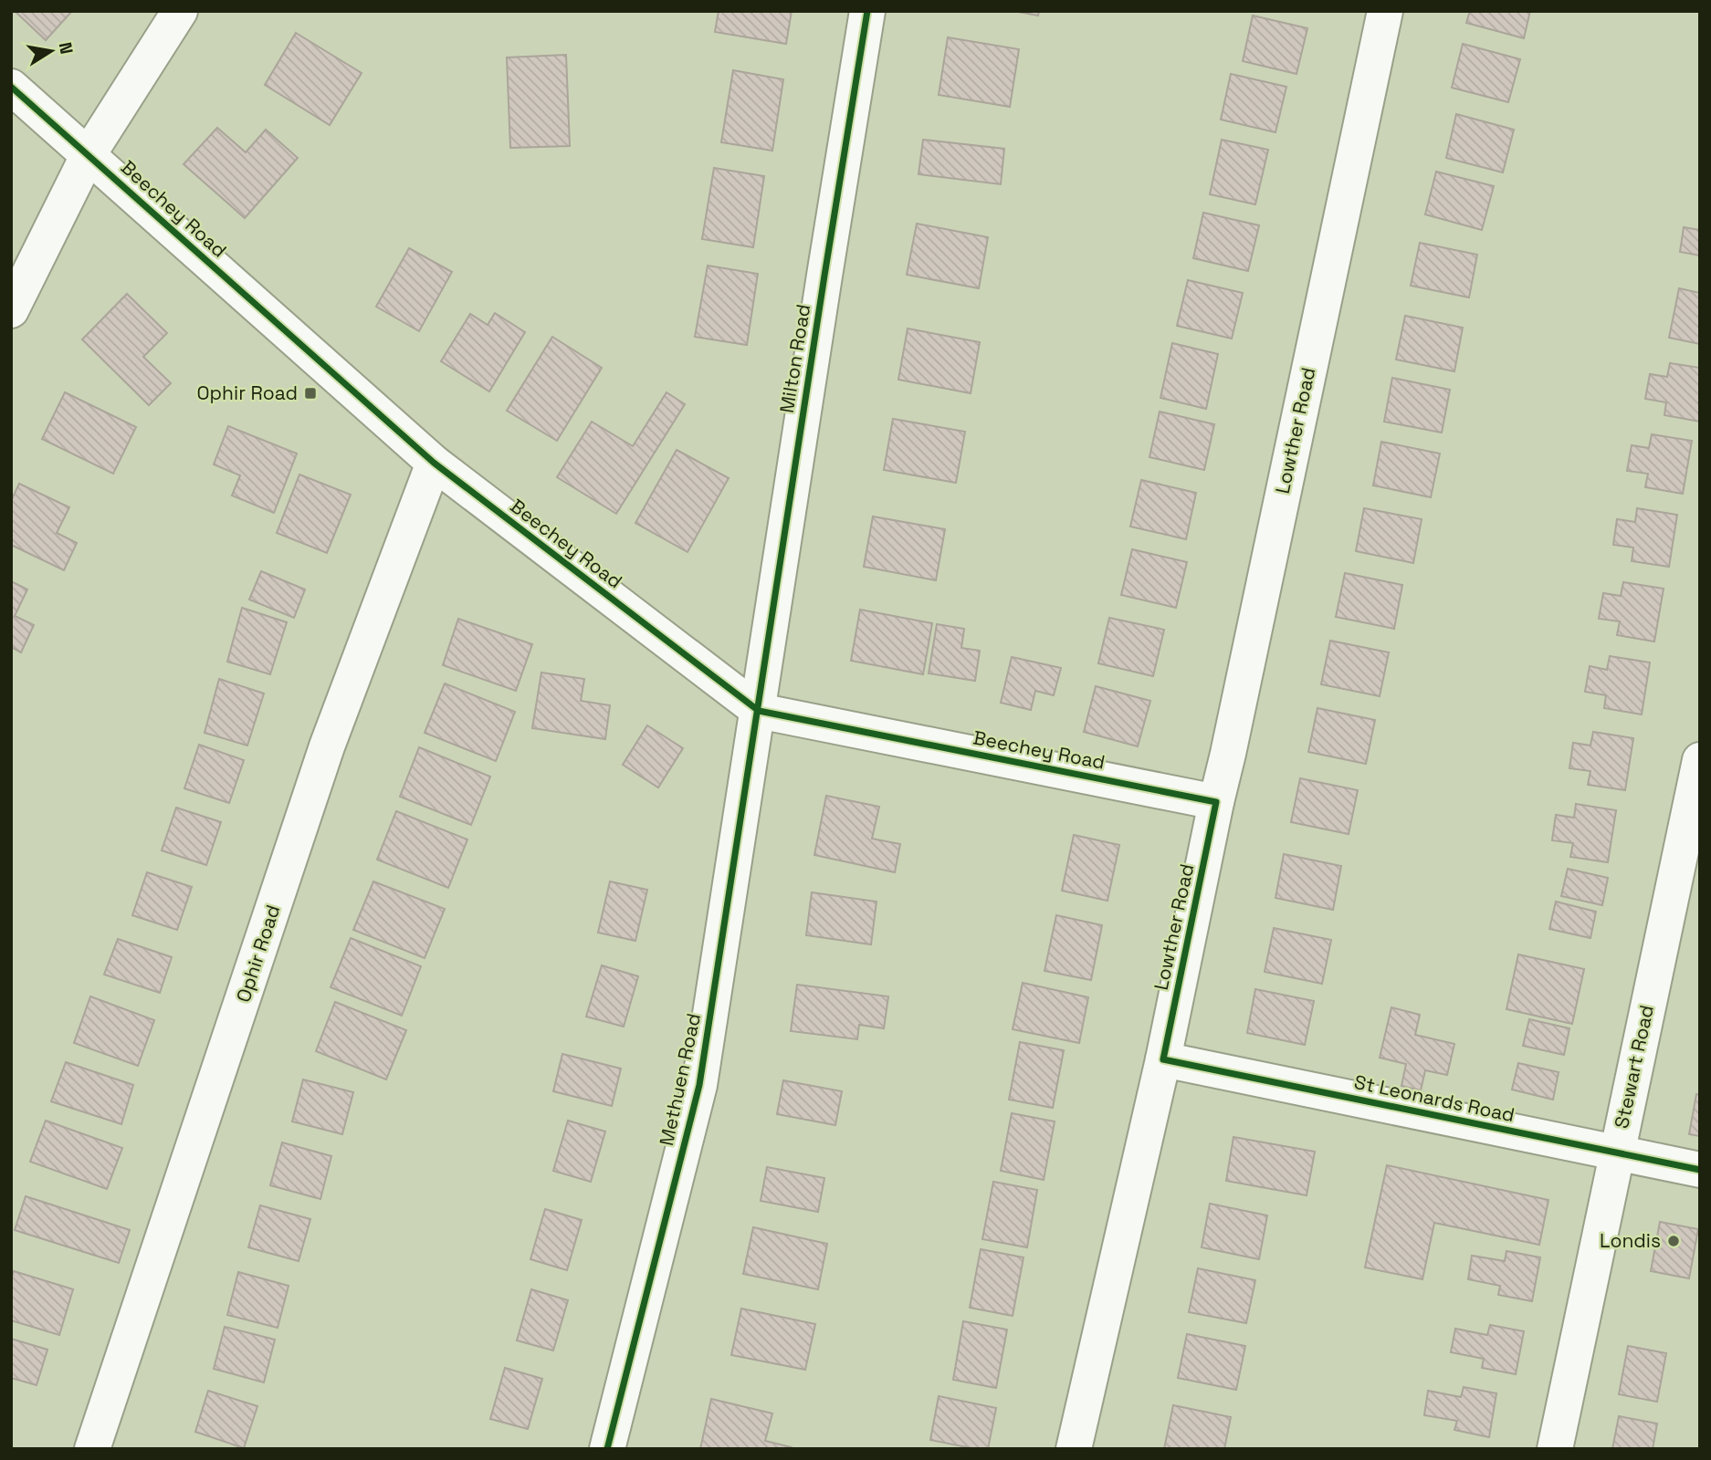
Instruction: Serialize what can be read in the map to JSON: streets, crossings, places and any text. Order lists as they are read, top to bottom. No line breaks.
{"streets":{"street":["Beechey Road","Milton Road","Lowther Road","Ophir Road","Stewart Road","Methuen Road","St Leonards Road"]},"crossings":[["Beechey Road","Milton Road"],["Beechey Road","Lowther Road"],["Beechey Road","Ophir Road"],["Beechey Road","Methuen Road"],["Milton Road","Methuen Road"],["Lowther Road","St Leonards Road"],["Stewart Road","St Leonards Road"]],"places":{"transit":["Ophir Road"],"other":["Londis"]},"north":"right"}
